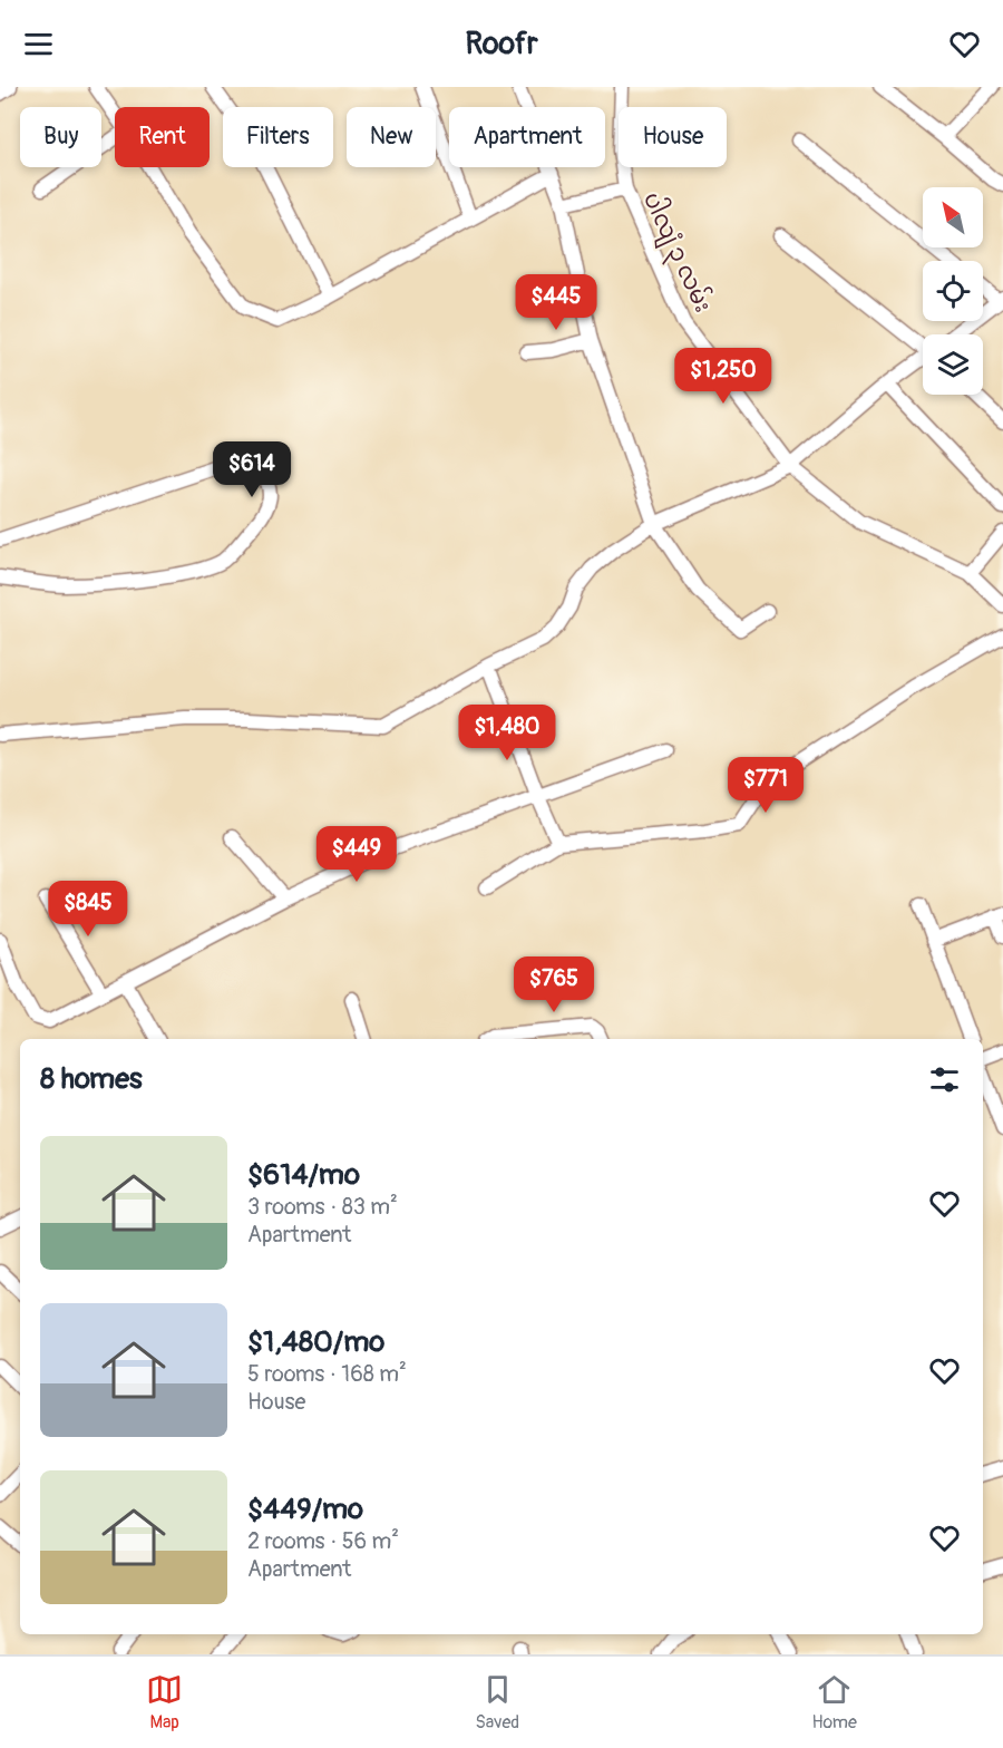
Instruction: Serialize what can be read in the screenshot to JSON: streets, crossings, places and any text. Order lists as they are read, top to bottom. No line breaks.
{"streets":{"street":["ပါလျံ ၃ လမ်း"]},"north":"top left","page":{"header":"Roofr","chip":["Buy","Rent","Filters","New","Apartment","House"],"price":["$445","$1,250","$614","$1,480","$771","$449","$845","$765"],"heading":"8 homes","list":[{"name":"$614/mo","note":"3 rooms · 83 m² · Apartment"},{"name":"$1,480/mo","note":"5 rooms · 168 m² · House"},{"name":"$449/mo","note":"2 rooms · 56 m² · Apartment"}],"tabs":["Map","Saved","Home"]}}
